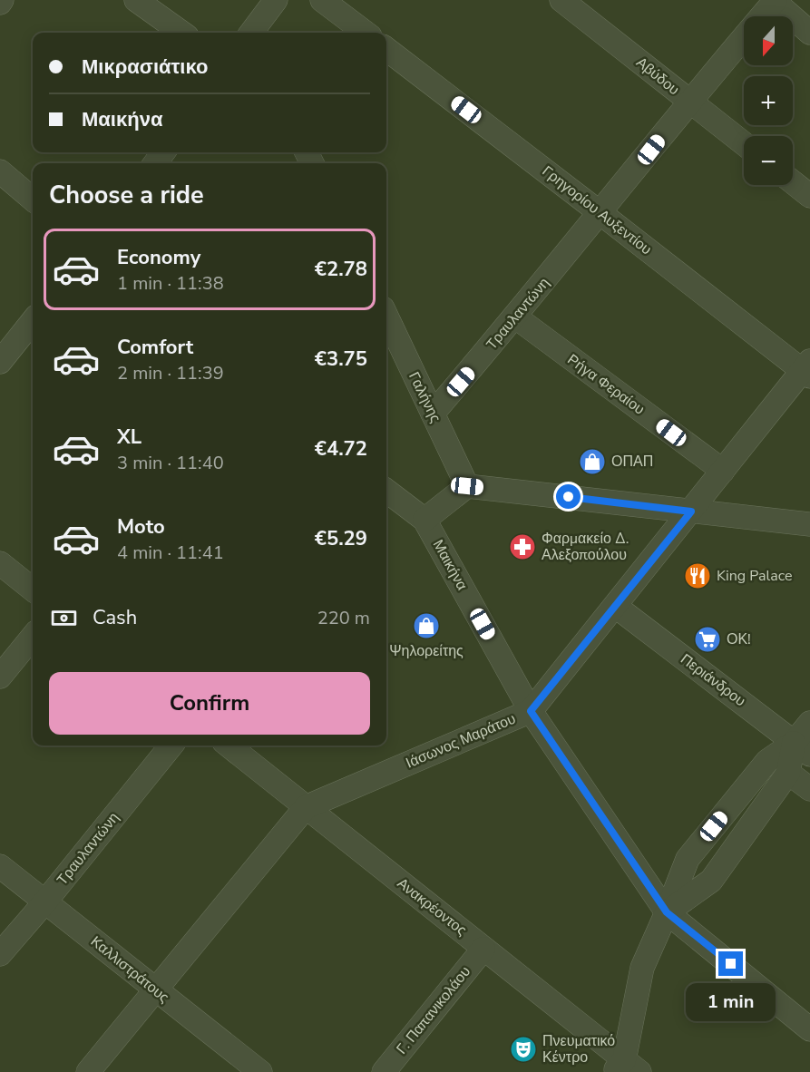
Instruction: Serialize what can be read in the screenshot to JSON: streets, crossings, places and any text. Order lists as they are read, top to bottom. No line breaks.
{"streets":{"street":["Αβύδου","Γρηγορίου Αυξεντίου","Τραυλαντώνη","Ρήγα Φεραίου","Γαλήνης","Μαικήνα","Περιάνδρου","Ιάσωνος Μαράτου","Ανακρέοντος","Καλλιστράτους","Γ. Παπανικολάου"]},"crossings":[["Αβύδου","Τραυλαντώνη"],["Γρηγορίου Αυξεντίου","Τραυλαντώνη"],["Γρηγορίου Αυξεντίου","Ιάσωνος Μαράτου"],["Τραυλαντώνη","Ρήγα Φεραίου"],["Τραυλαντώνη","Γαλήνης"],["Τραυλαντώνη","Καλλιστράτους"],["Ρήγα Φεραίου","Ιάσωνος Μαράτου"],["Μαικήνα","Ιάσωνος Μαράτου"],["Περιάνδρου","Ιάσωνος Μαράτου"],["Ιάσωνος Μαράτου","Ανακρέοντος"],["Ιάσωνος Μαράτου","Καλλιστράτους"],["Ανακρέοντος","Γ. Παπανικολάου"]],"places":{"shop":["ΟΠΑΠ","Ψηλορείτης"],"pharmacy":["Φαρμακείο Δ. Αλεξοπούλου"],"restaurant":["King Palace"],"supermarket":["ΟΚ!"],"theatre":["Πνευματικό Κέντρο"]},"north":"bottom","page":{"map_buttons":["+","−"],"banner":["Μικρασιάτικο","Μαικήνα"],"heading":"Choose a ride","list":[{"name":"Economy","note":"1 min · 11:38","value":"€2.78"},{"name":"Comfort","note":"2 min · 11:39","value":"€3.75"},{"name":"XL","note":"3 min · 11:40","value":"€4.72"},{"name":"Moto","note":"4 min · 11:41","value":"€5.29"}],"pay":["Cash","220 m"],"buttons":"Confirm","bubble":"1 min"}}
